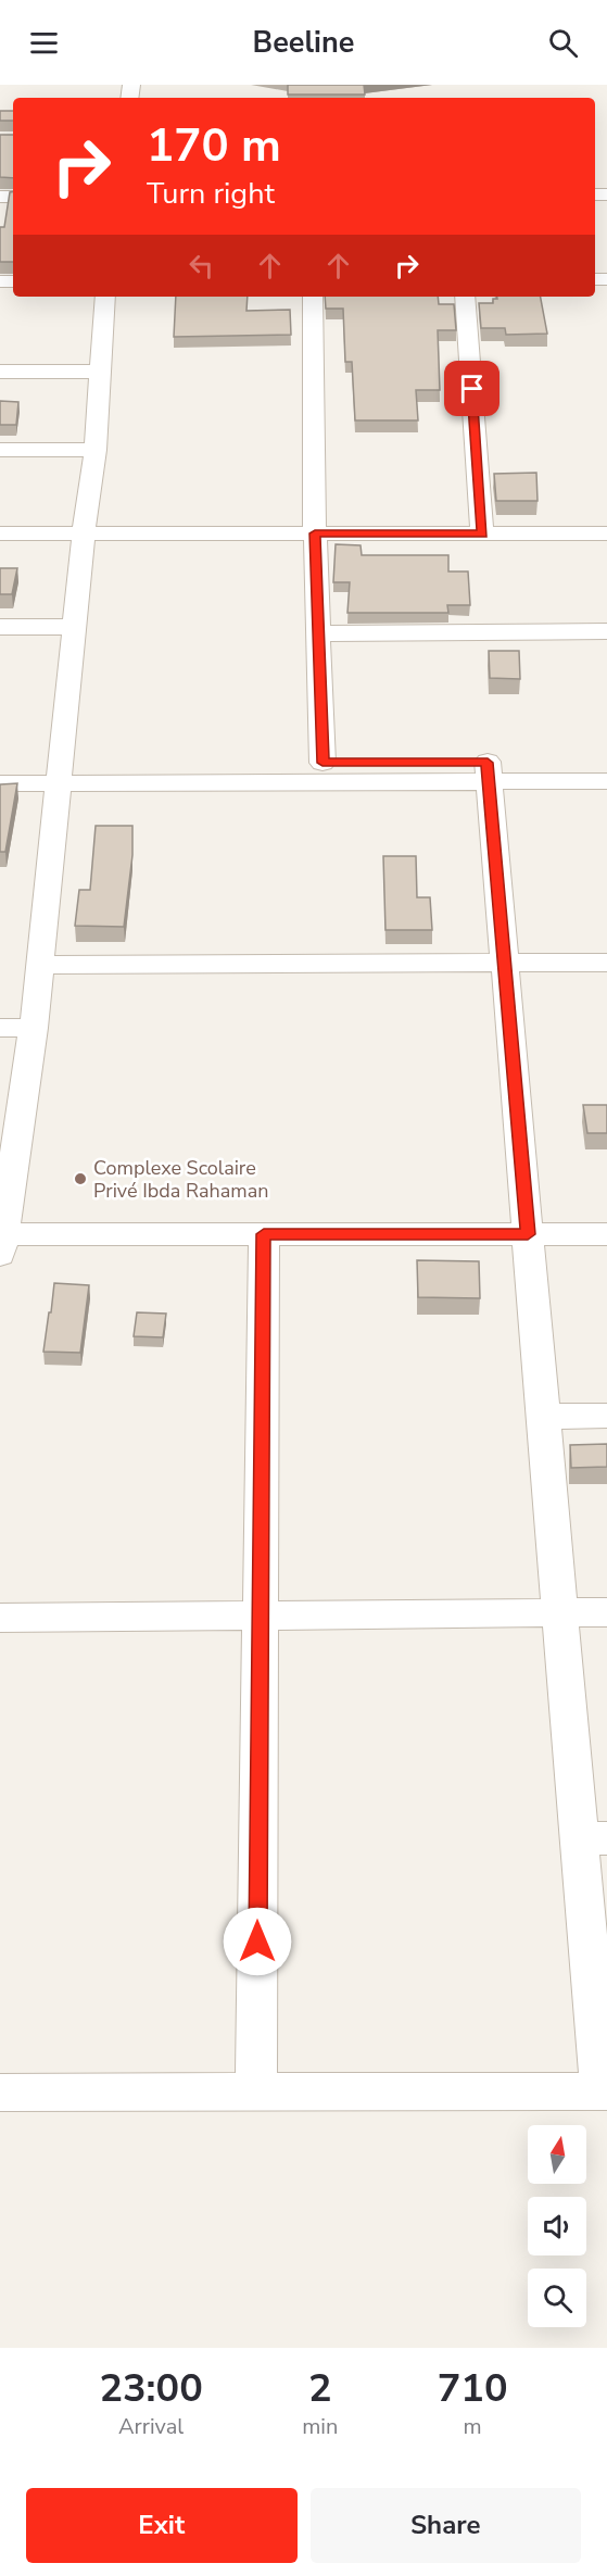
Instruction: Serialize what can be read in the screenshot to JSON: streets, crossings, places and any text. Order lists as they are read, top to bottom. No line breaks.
{"places":["Complexe Scolaire Privé Ibda Rahaman"],"north":"top","page":{"header":"Beeline","turn":["170 m","Turn right"],"eta":["23:00","Arrival","2","min","710","m"],"buttons":["Exit","Share"]}}
